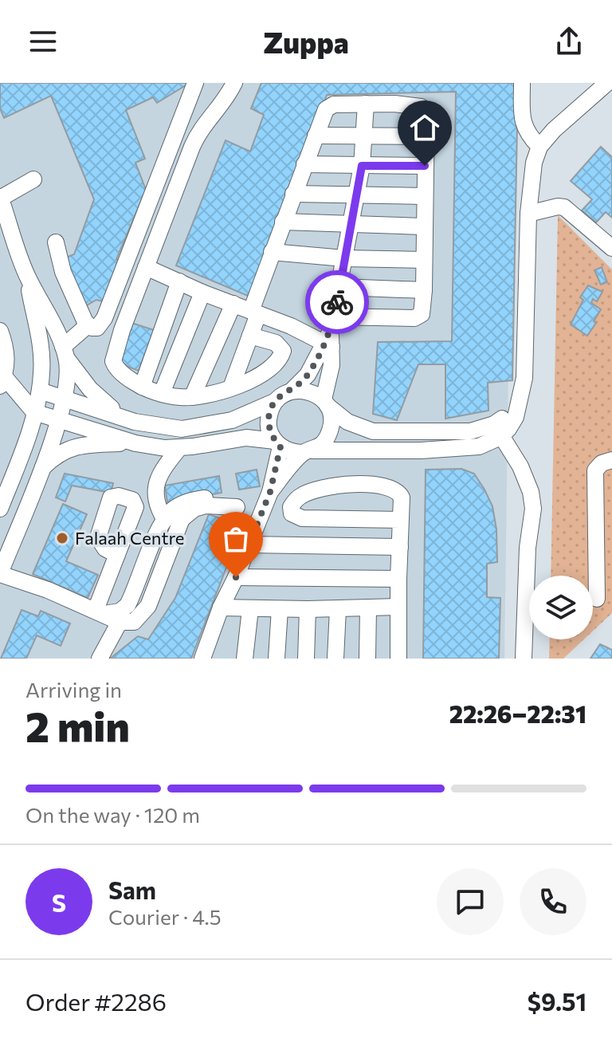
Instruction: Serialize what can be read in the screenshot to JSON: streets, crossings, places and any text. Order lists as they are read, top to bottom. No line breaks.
{"places":["Falaah Centre"],"page":{"header":"Zuppa","heading":["2 min","Arriving in","22:26–22:31"],"panel":["Sam","Courier · 4.5","Order #2286","$9.51"],"bar":"On the way · 120 m","round":"S"}}
